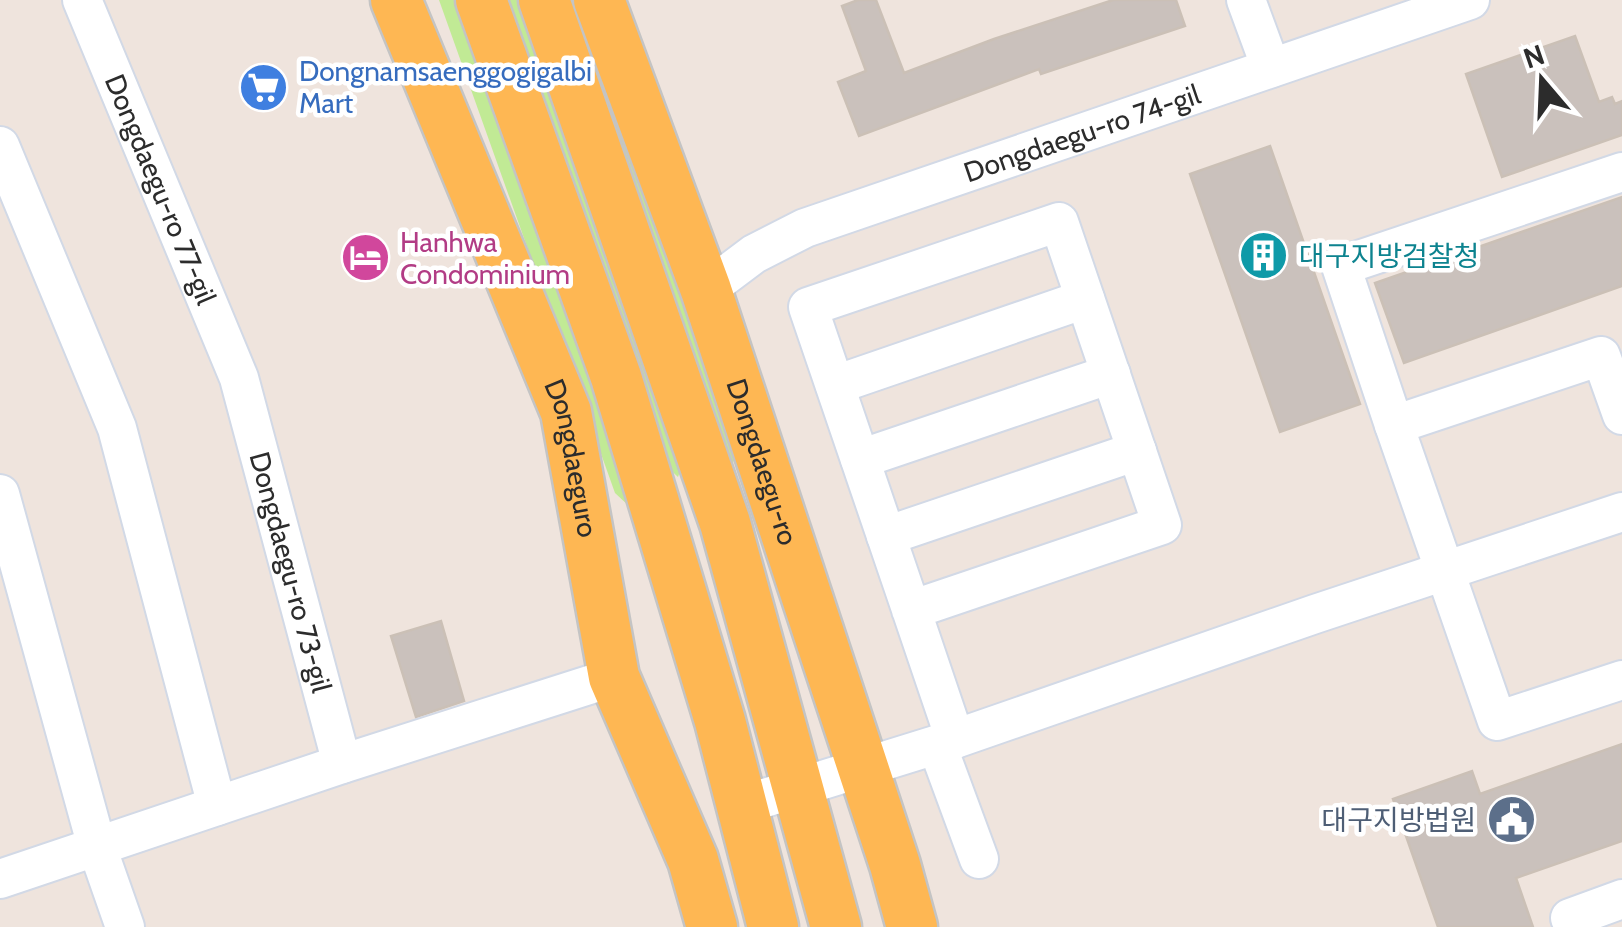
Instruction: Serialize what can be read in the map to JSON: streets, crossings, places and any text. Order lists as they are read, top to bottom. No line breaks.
{"streets":{"main road":["Dongdaeguro","Dongdaegu-ro"],"street":["Dongdaegu-ro 74-gil","Dongdaegu-ro 77-gil","Dongdaegu-ro 73-gil"]},"crossings":[["Dongdaegu-ro 74-gil","Dongdaegu-ro"],["Dongdaegu-ro 77-gil","Dongdaegu-ro 73-gil"]],"places":{"supermarket":["Dongnamsaenggogigalbi Mart"],"building":["대구지방검찰청"],"hotel":["Hanhwa Condominium"],"public building":["대구지방법원"]},"north":"top"}
